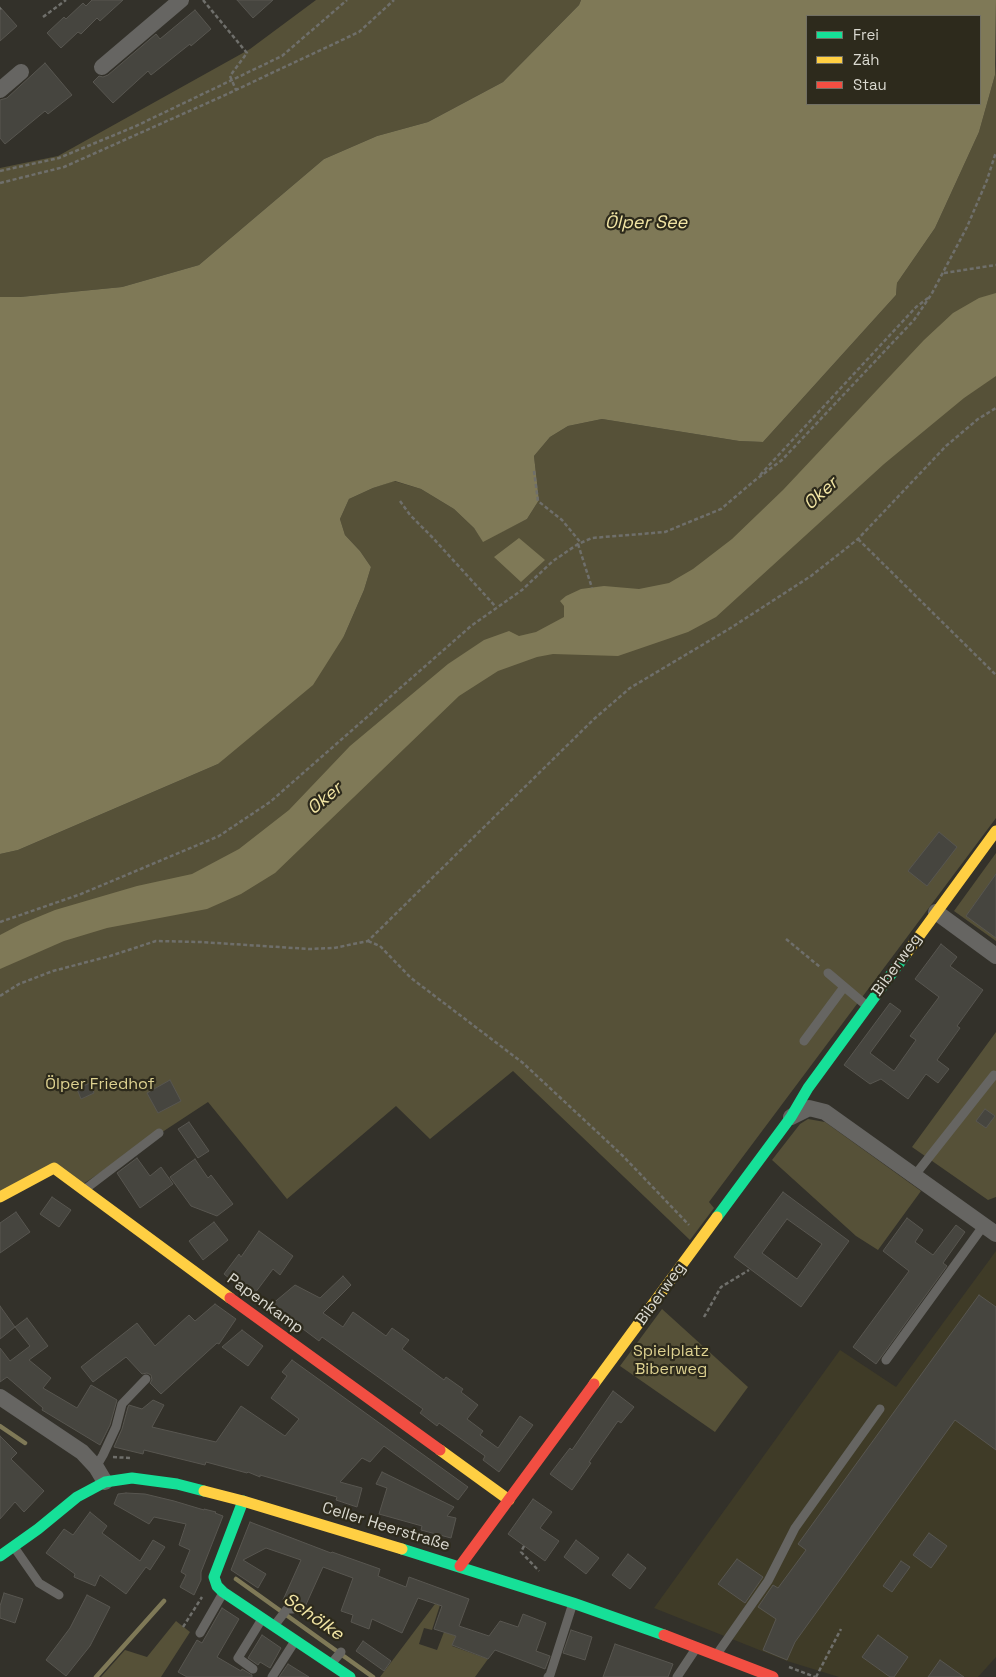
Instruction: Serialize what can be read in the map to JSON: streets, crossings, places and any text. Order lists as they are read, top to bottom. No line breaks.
{"streets":{"street":["Biberweg","Papenkamp","Celler Heerstraße"]},"crossings":[["Biberweg","Papenkamp"],["Biberweg","Celler Heerstraße"]],"water":["Ölper See","Oker","Schölke"],"parks":["Ölper Friedhof","Spielplatz Biberweg"],"legend":["Frei","Zäh","Stau"]}
